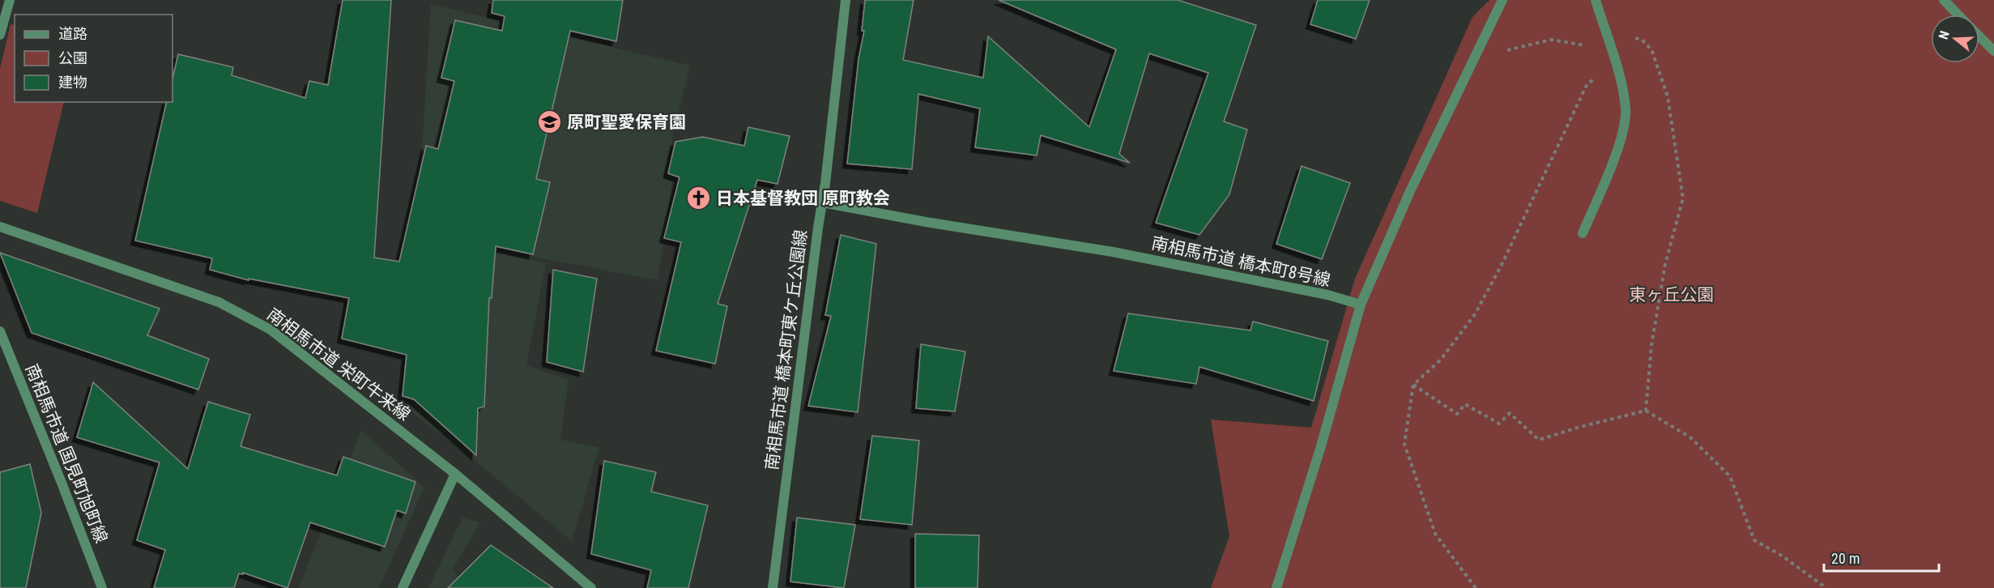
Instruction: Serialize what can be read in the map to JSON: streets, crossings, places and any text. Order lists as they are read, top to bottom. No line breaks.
{"streets":{"street":["南相馬市道 橋本町8号線","南相馬市道 橋本町東ケ丘公園線","南相馬市道 栄町牛来線","南相馬市道 国見町旭町線"]},"crossings":[["南相馬市道 橋本町8号線","南相馬市道 橋本町東ケ丘公園線"]],"parks":["東ヶ丘公園"],"places":{"school or university":["原町聖愛保育園"],"church":["日本基督教団 原町教会"]},"legend":["道路","公園","建物"],"scale_bar":"20 m","north":"left"}
